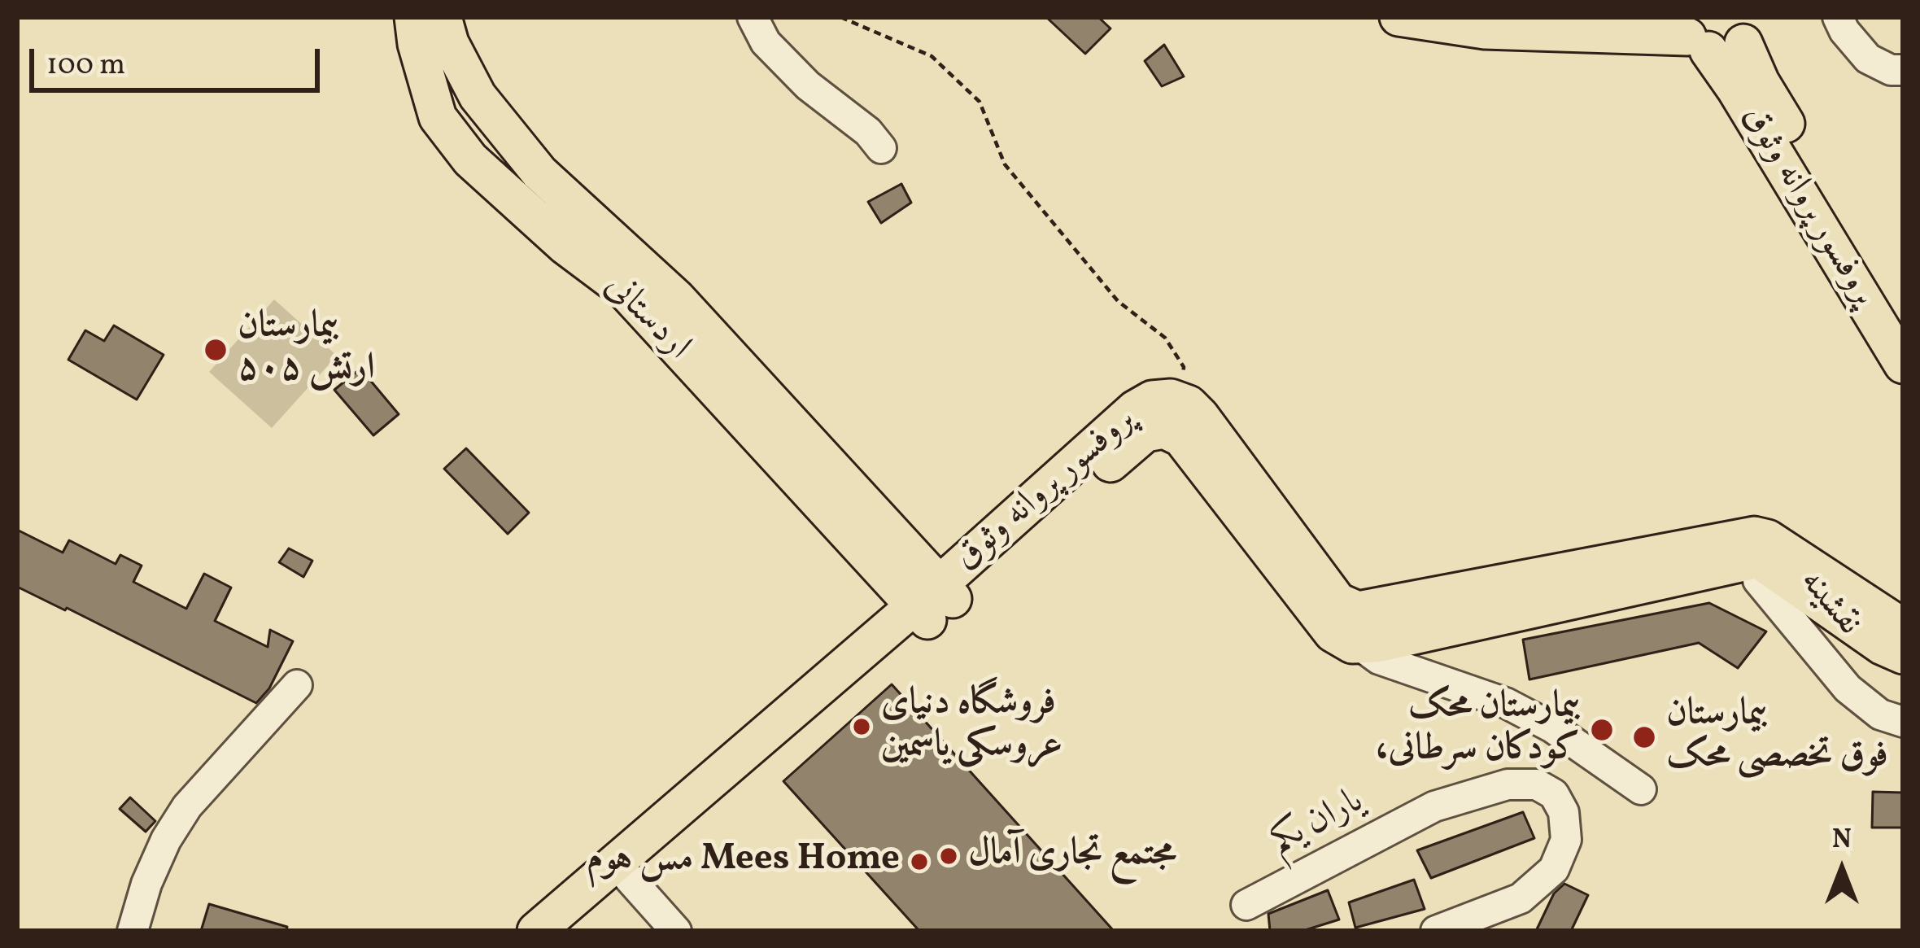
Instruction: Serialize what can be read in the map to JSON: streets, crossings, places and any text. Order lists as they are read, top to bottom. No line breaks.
{"streets":{"main road":["پروفسور پروانه وثوق","اردستانی"],"street":["نقشینه","یاران یکم"]},"crossings":[["پروفسور پروانه وثوق","اردستانی"]],"places":["بیمارستان ۵۰۵ ارتش","فروشگاه دنیای عروسکی یاسمین","بیمارستان محک ،کودکان سرطانی","بیمارستان فوق تخصصی محک","مجتمع تجاری آمال","مس هوم Mees Home"],"scale_bar":"100 m","north":"top"}
